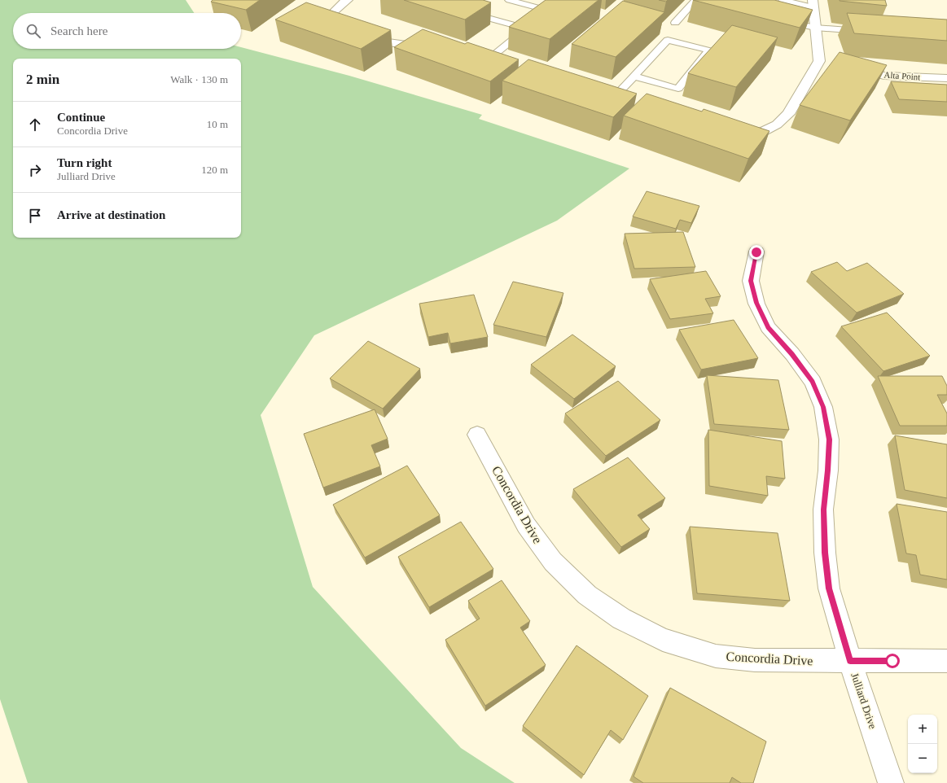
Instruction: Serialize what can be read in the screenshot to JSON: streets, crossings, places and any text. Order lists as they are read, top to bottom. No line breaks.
{"streets":{"street":["Alta Point","Concordia Drive","Julliard Drive"]},"crossings":[["Concordia Drive","Julliard Drive"]],"page":{"search":"Search here","heading":["2 min","Walk · 130 m"],"list":[["Continue","Concordia Drive","10 m"],["Turn right","Julliard Drive","120 m"],"Arrive at destination"],"map_buttons":["+","−"]}}
